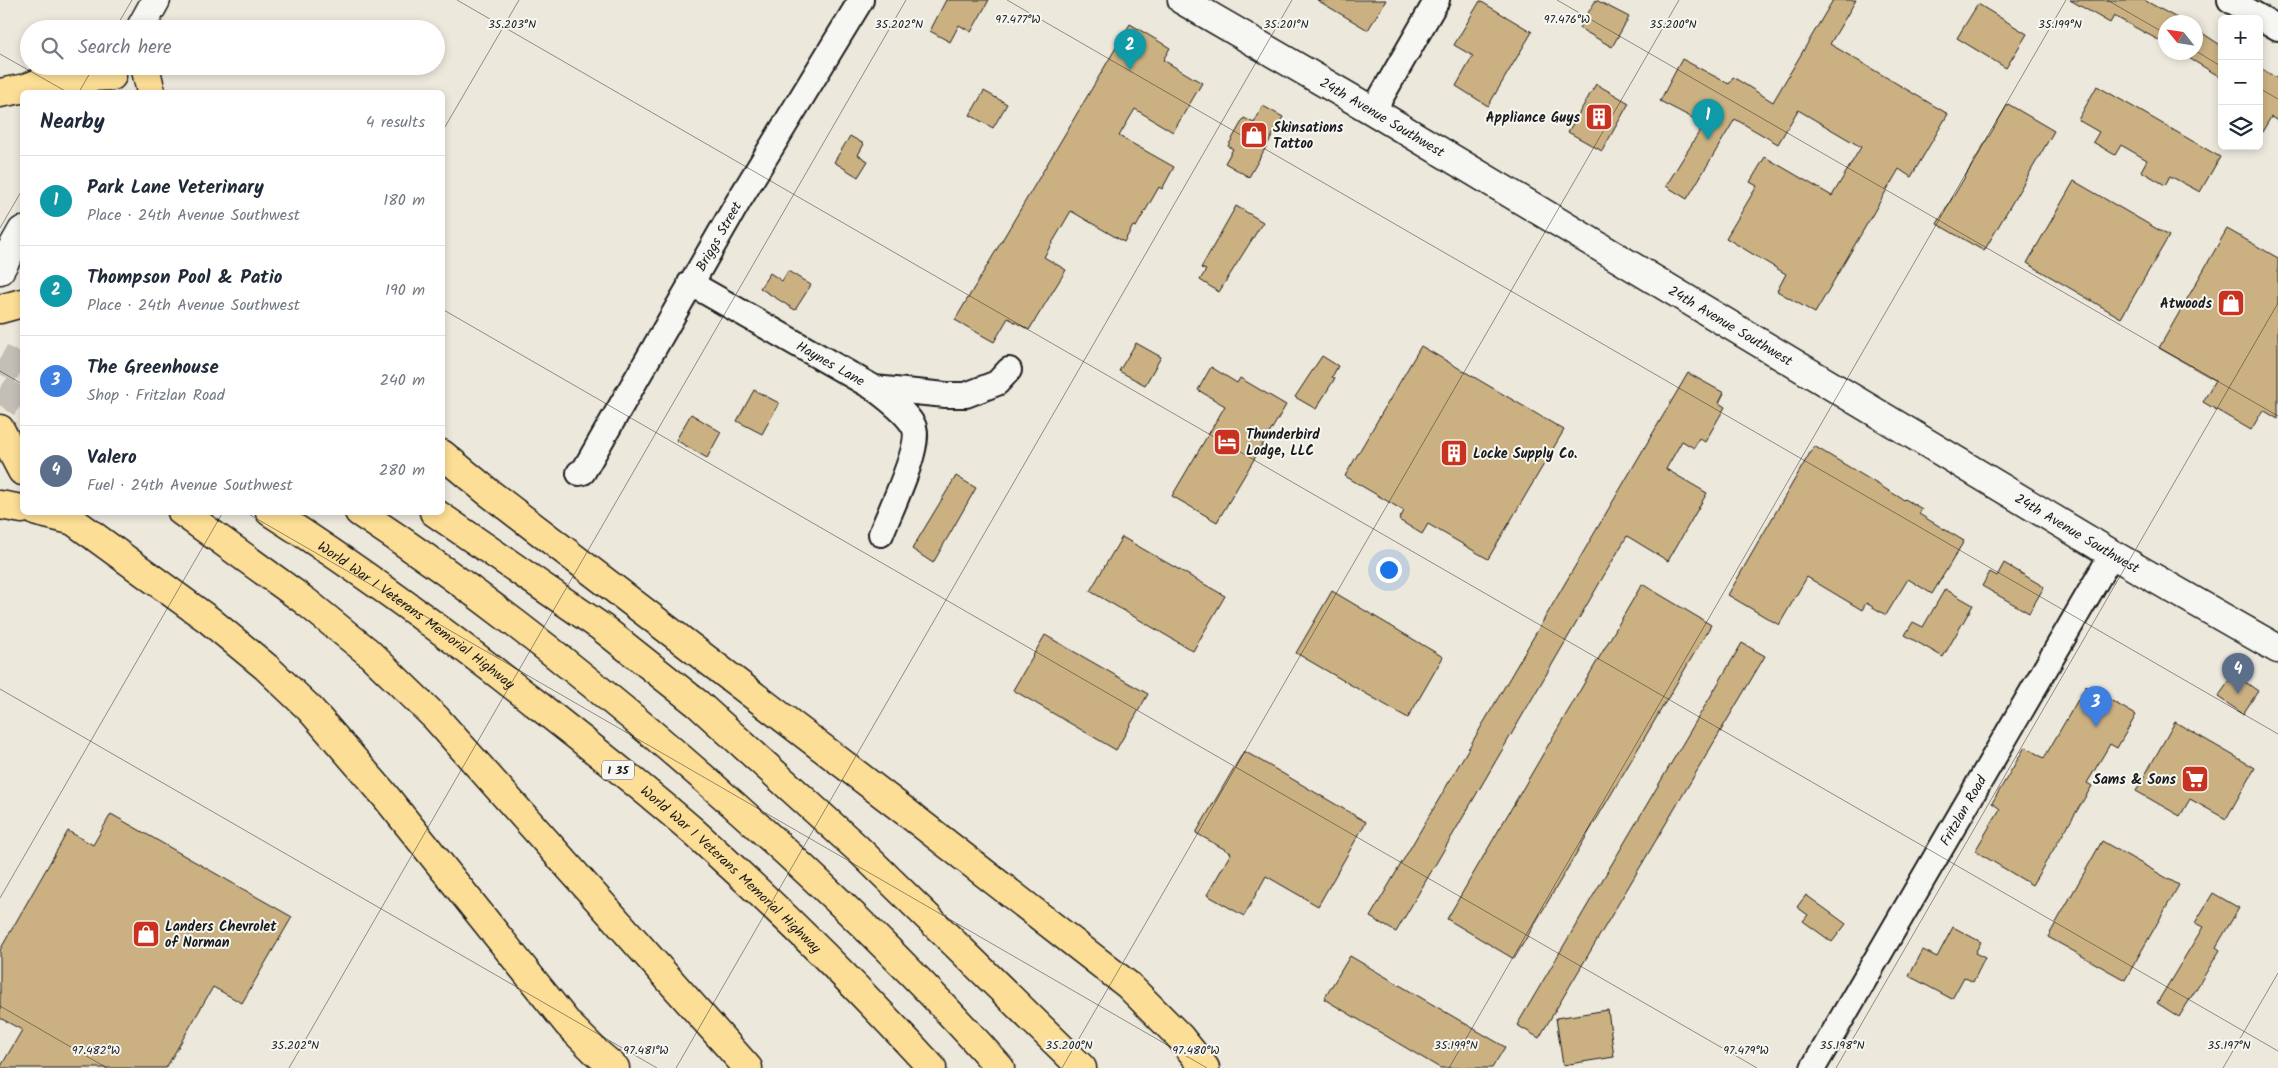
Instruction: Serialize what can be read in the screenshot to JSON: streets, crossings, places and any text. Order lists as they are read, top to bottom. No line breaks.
{"streets":{"highway":["World War I Veterans Memorial Highway","I 35"],"main road":["24th Avenue Southwest"],"street":["Briggs Street","Haynes Lane","Fritzlan Road"]},"crossings":[["24th Avenue Southwest","Fritzlan Road"],["Briggs Street","Haynes Lane"]],"places":{"building":["Appliance Guys","Locke Supply Co."],"shop":["Skinsations Tattoo","Atwoods","Landers Chevrolet of Norman"],"hotel":["Thunderbird Lodge, LLC"],"supermarket":["Sams & Sons"]},"north":"top left","page":{"map_buttons":["+","−"],"search":"Search here","pins":["2","1","4","3"],"heading":["Nearby","4 results"],"list":[{"mark":"1","name":"Park Lane Veterinary","note":"Place · 24th Avenue Southwest","value":"180 m"},{"mark":"2","name":"Thompson Pool & Patio","note":"Place · 24th Avenue Southwest","value":"190 m"},{"mark":"3","name":"The Greenhouse","note":"Shop · Fritzlan Road","value":"240 m"},{"mark":"4","name":"Valero","note":"Fuel · 24th Avenue Southwest","value":"280 m"}]},"coordinates":["97.477°W","97.476°W","35.203°N","35.202°N","35.201°N","35.200°N","35.199°N","35.198°N","35.197°N","97.482°W","97.481°W","97.480°W","97.479°W"]}
